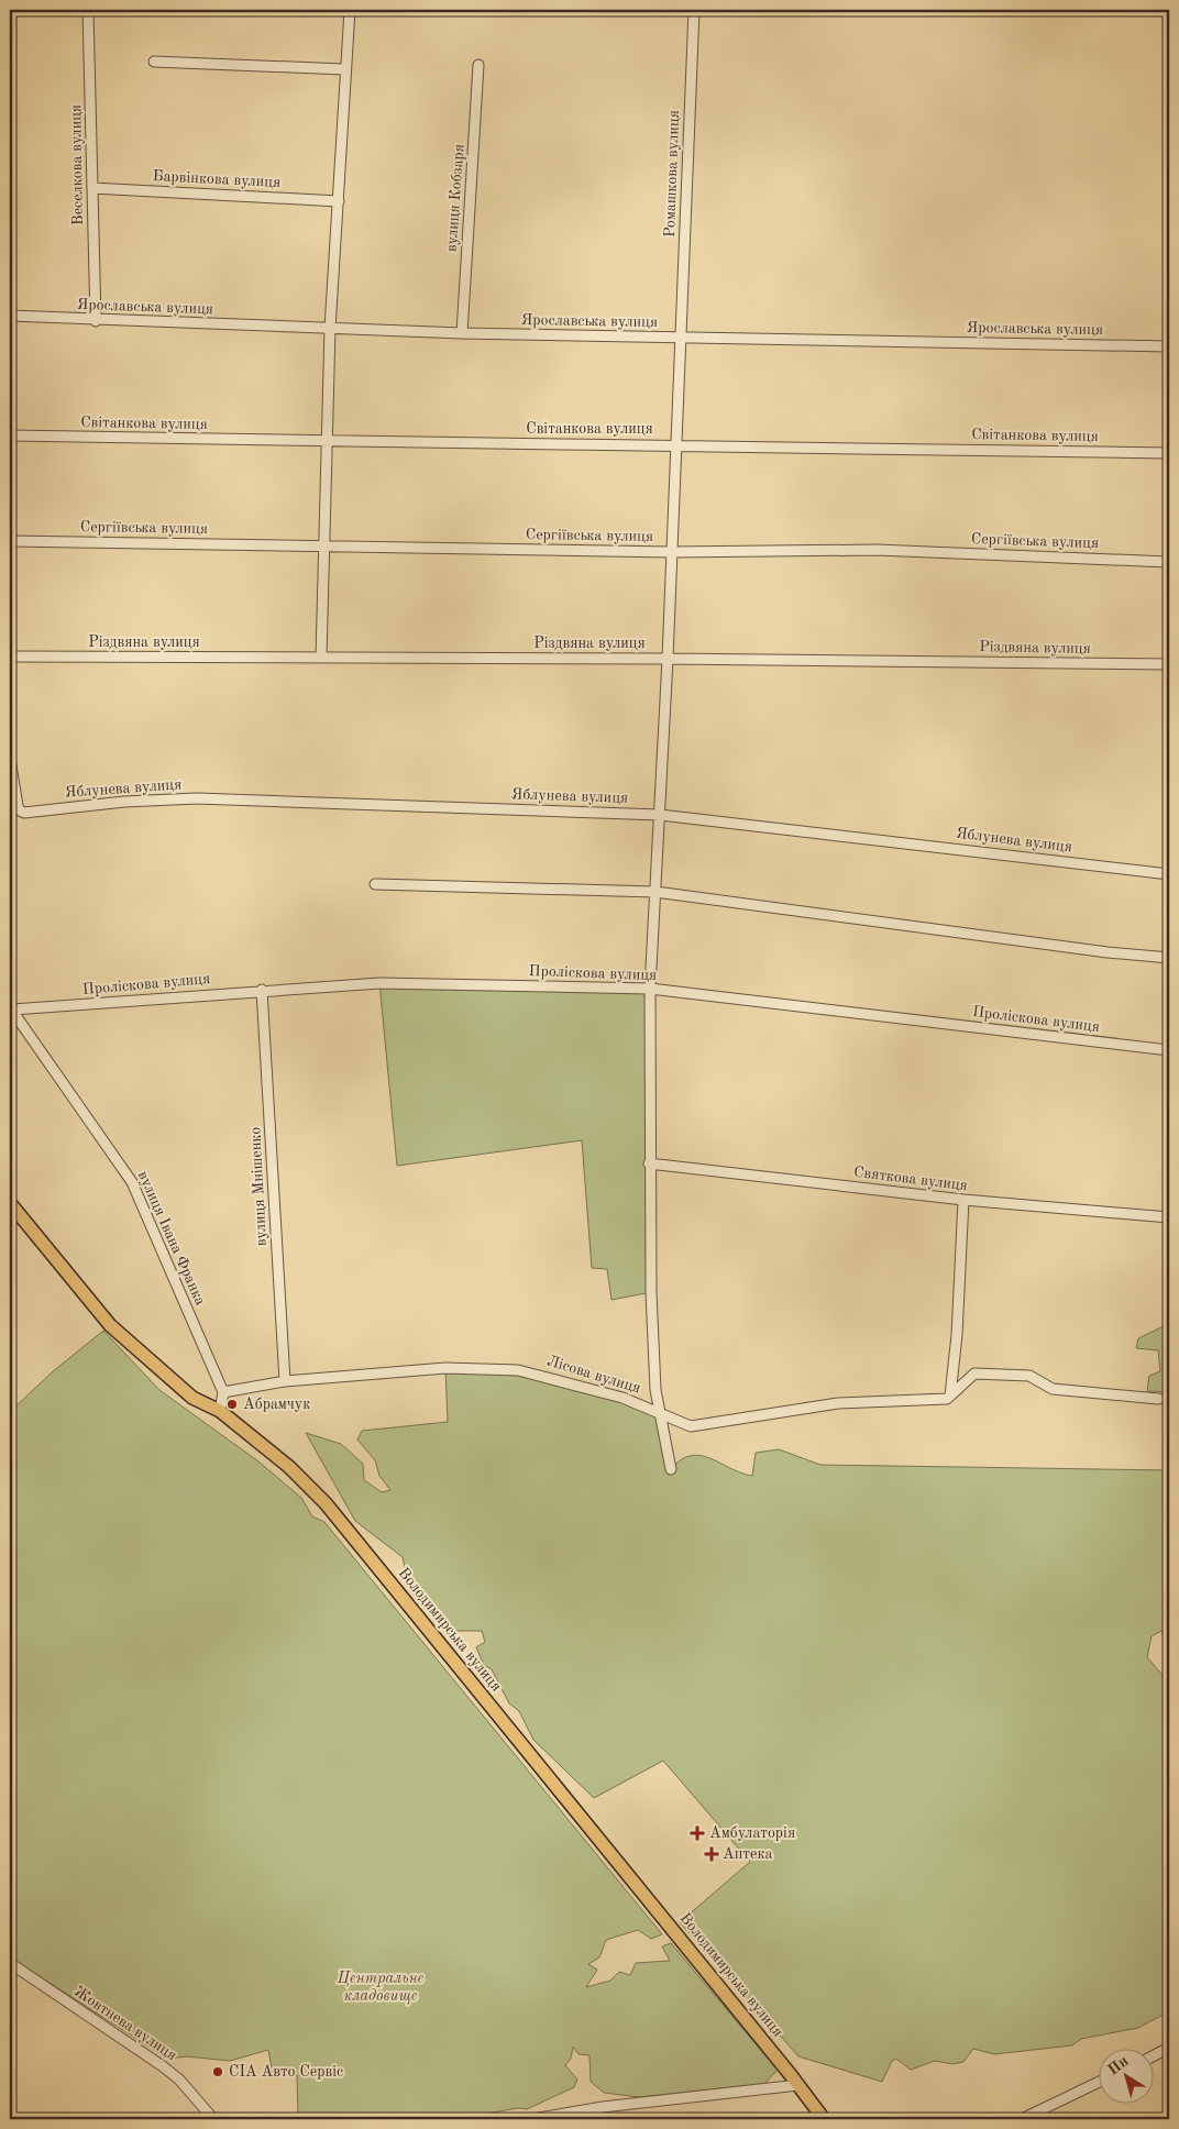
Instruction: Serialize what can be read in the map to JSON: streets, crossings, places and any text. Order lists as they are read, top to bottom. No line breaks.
{"streets":{"main road":["Володимирська вулиця"],"street":["Веселкова вулиця","Ромашкова вулиця","Барвінкова вулиця","вулиця Кобзаря","Ярославська вулиця","Світанкова вулиця","Сергіївська вулиця","Різдвяна вулиця","Яблунева вулиця","Проліскова вулиця","Святкова вулиця","вулиця Мнішенко","вулиця Івана Франка","Лісова вулиця","Жовтнева вулиця"]},"crossings":[["Веселкова вулиця","Барвінкова вулиця"],["Веселкова вулиця","Ярославська вулиця"],["Ромашкова вулиця","Ярославська вулиця"],["Ромашкова вулиця","Світанкова вулиця"],["Ромашкова вулиця","Сергіївська вулиця"],["Ромашкова вулиця","Різдвяна вулиця"],["Ромашкова вулиця","Яблунева вулиця"],["Ромашкова вулиця","Проліскова вулиця"],["Ромашкова вулиця","Святкова вулиця"],["Ромашкова вулиця","Лісова вулиця"],["вулиця Кобзаря","Ярославська вулиця"],["Проліскова вулиця","вулиця Мнішенко"],["Проліскова вулиця","вулиця Івана Франка"],["вулиця Мнішенко","Лісова вулиця"],["вулиця Івана Франка","Лісова вулиця"]],"parks":["Центральне кладовище"],"places":{"other":["Абрамчук","СІА Авто Сервіс"],"health":["Амбулаторія","Аптека"]},"north":"top left"}
